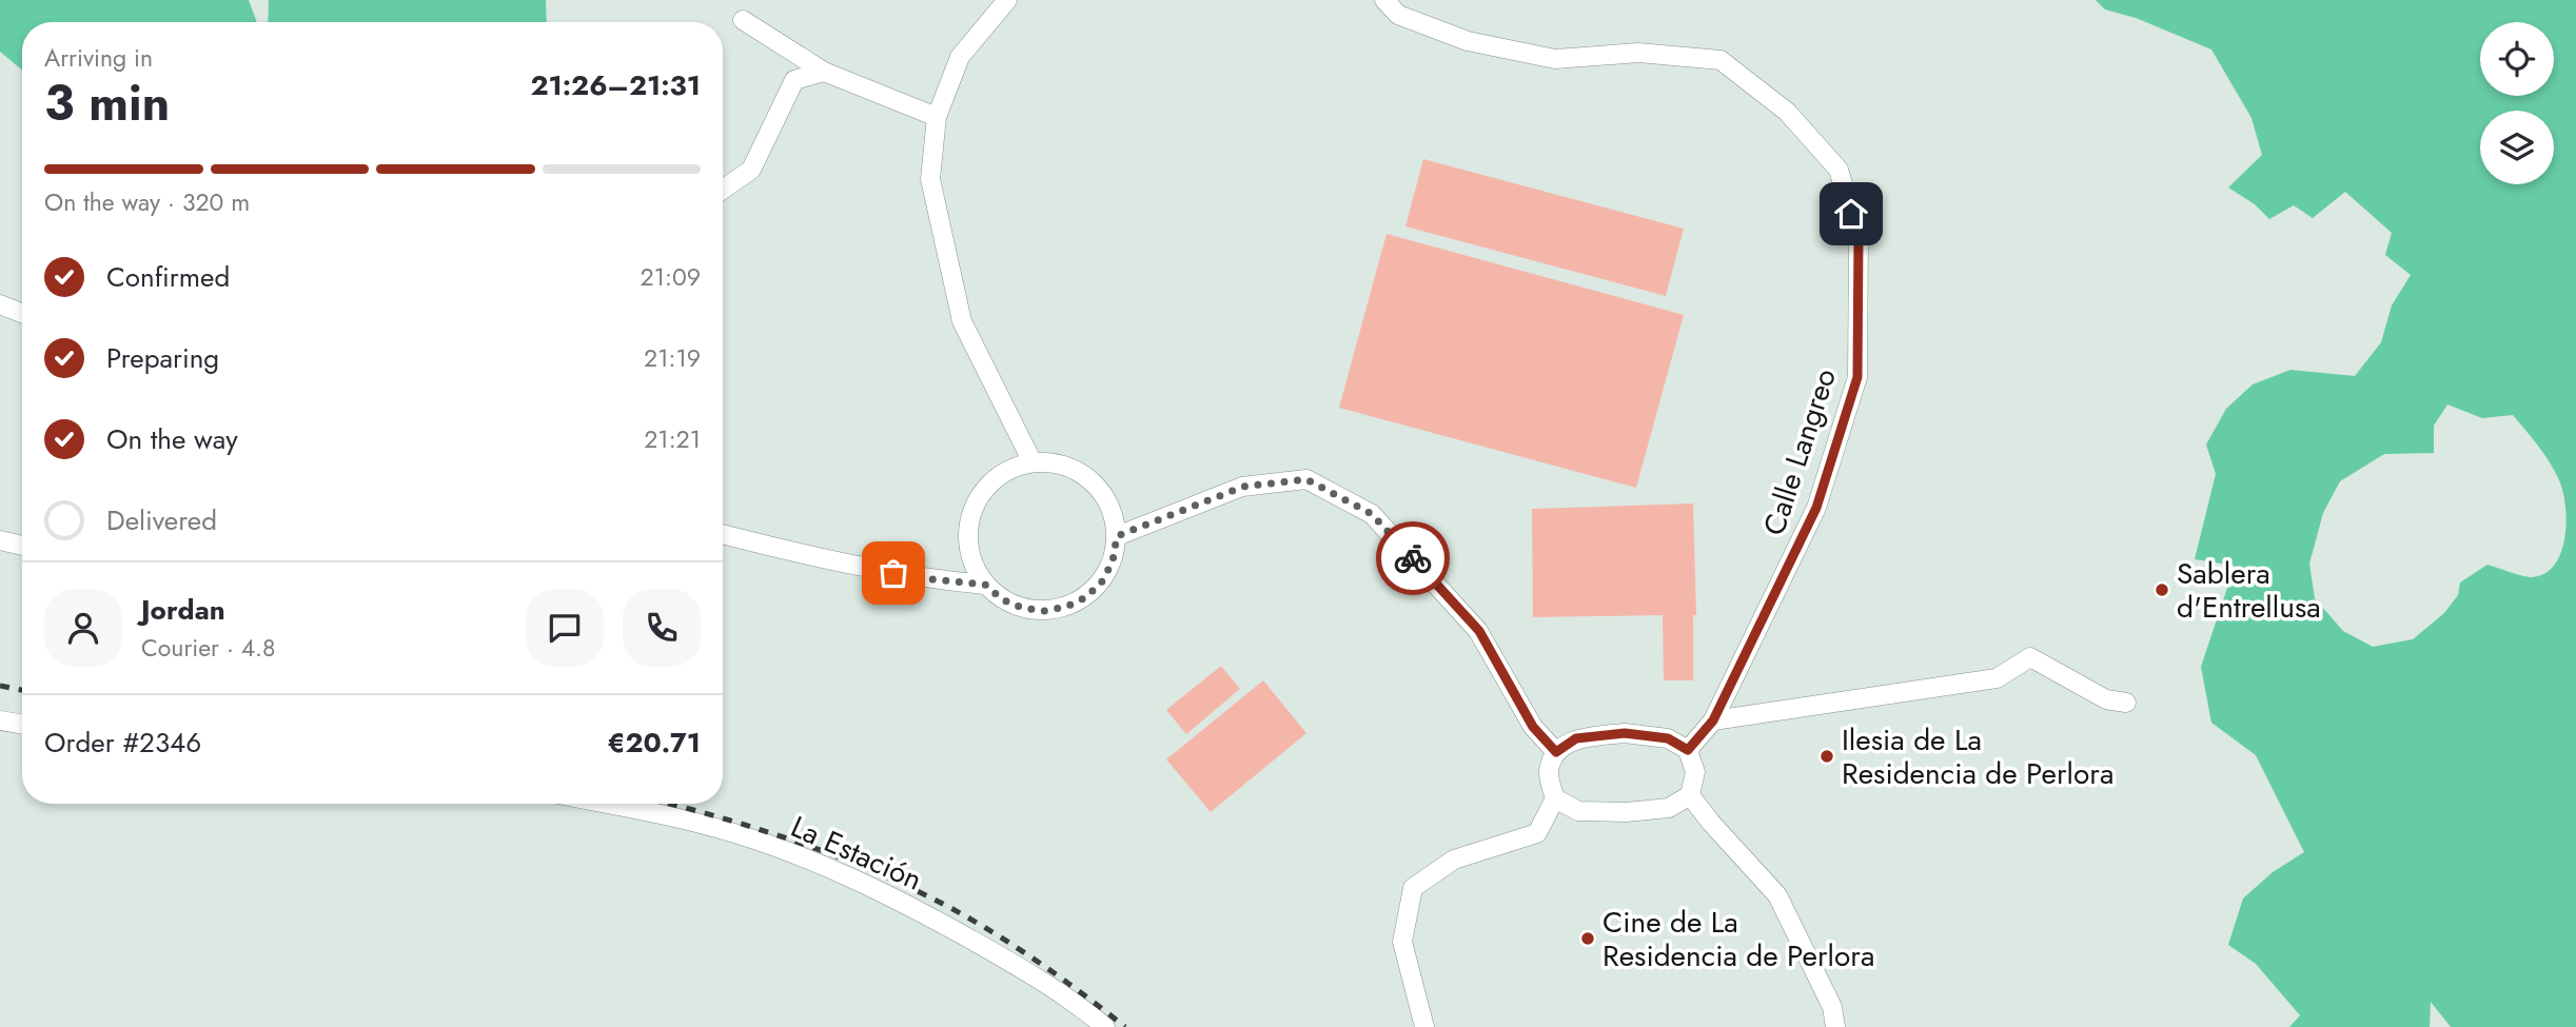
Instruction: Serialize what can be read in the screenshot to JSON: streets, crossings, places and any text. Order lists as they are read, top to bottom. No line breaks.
{"streets":{"street":["Calle Langreo","La Estación"]},"places":["Sablera d'Entrellusa","Ilesia de La Residencia de Perlora","Cine de La Residencia de Perlora"],"page":{"heading":["3 min","Arriving in","21:26–21:31"],"panel":["Jordan","Courier · 4.8","Order #2346","€20.71"],"bar":"On the way · 320 m","list":[["Confirmed","21:09"],["Preparing","21:19"],["On the way","21:21"],"Delivered"]}}
